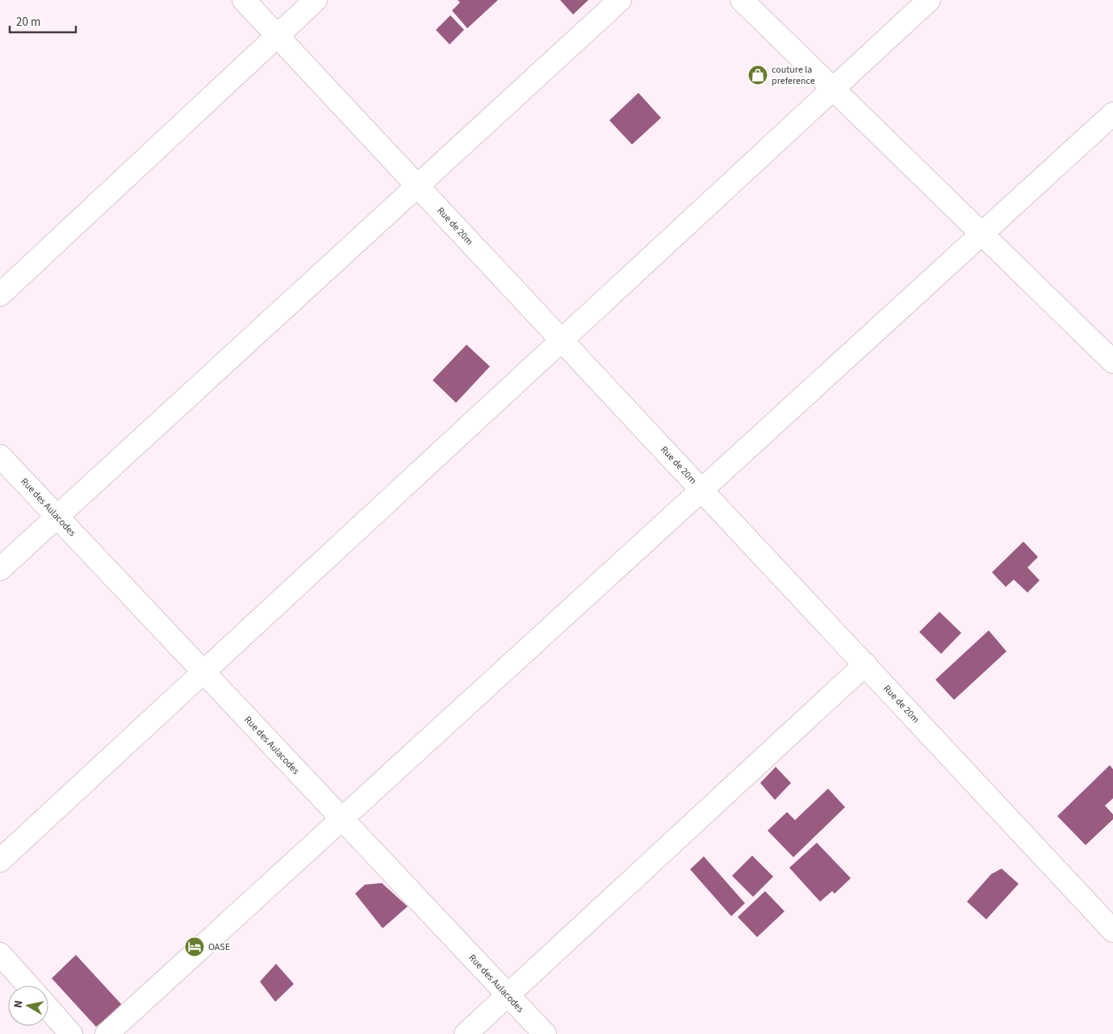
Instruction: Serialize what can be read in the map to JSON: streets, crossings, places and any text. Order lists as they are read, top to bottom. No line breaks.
{"streets":{"street":["Rue de 20m","Rue des Aulacodes"]},"places":{"shop":["couture la preference"],"hotel":["OASE"]},"scale_bar":"20 m","north":"left"}
